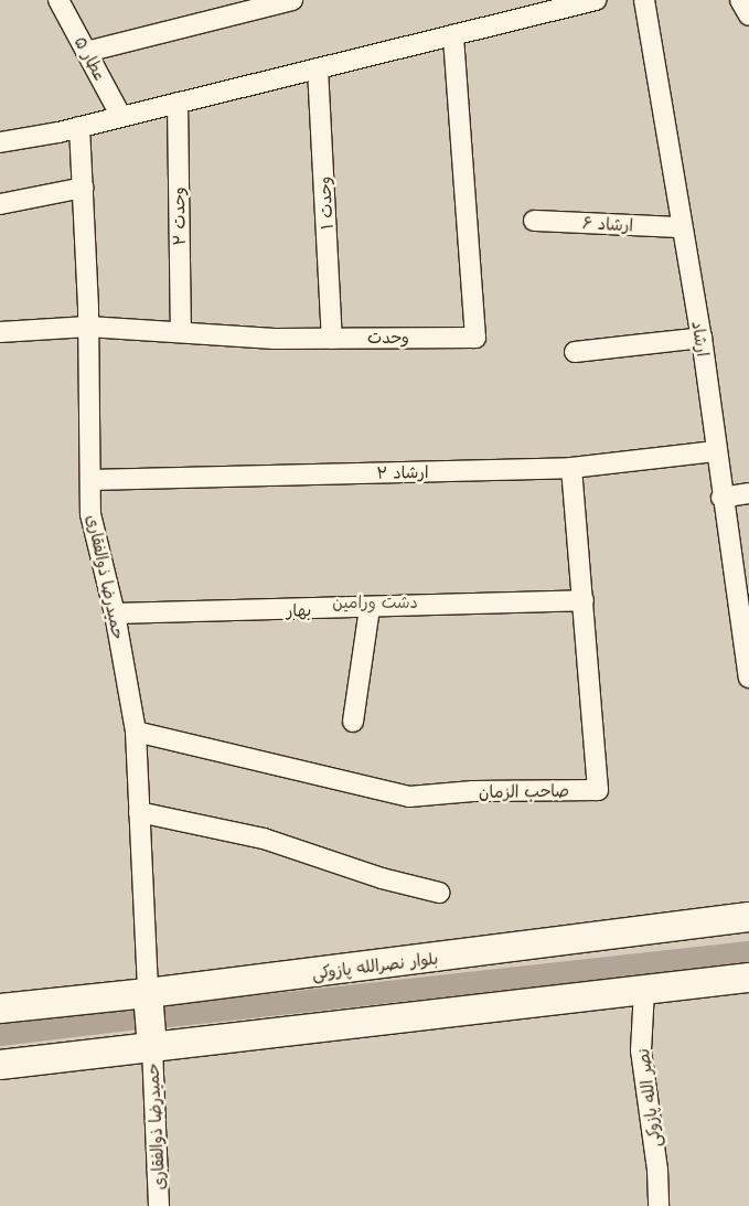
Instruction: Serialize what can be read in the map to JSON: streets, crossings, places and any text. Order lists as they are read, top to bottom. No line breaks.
{"streets":{"main road":["بلوار نصرالله پازوکی"],"street":["عطار ۵","وحدت ۱","وحدت ۲","ارشاد ۶","وحدت","ارشاد","ارشاد ۲","حمیدرضا ذوالفقاری","بهار","صاحب الزمان","نصر الله پازوکی"]},"crossings":[["وحدت ۱","وحدت"],["وحدت ۲","وحدت"],["ارشاد ۶","ارشاد"],["وحدت","حمیدرضا ذوالفقاری"],["ارشاد","ارشاد ۲"],["ارشاد ۲","حمیدرضا ذوالفقاری"],["ارشاد ۲","صاحب الزمان"],["حمیدرضا ذوالفقاری","بهار"],["حمیدرضا ذوالفقاری","صاحب الزمان"],["حمیدرضا ذوالفقاری","بلوار نصرالله پازوکی"],["بهار","صاحب الزمان"]],"parks":["دشت ورامین"]}
